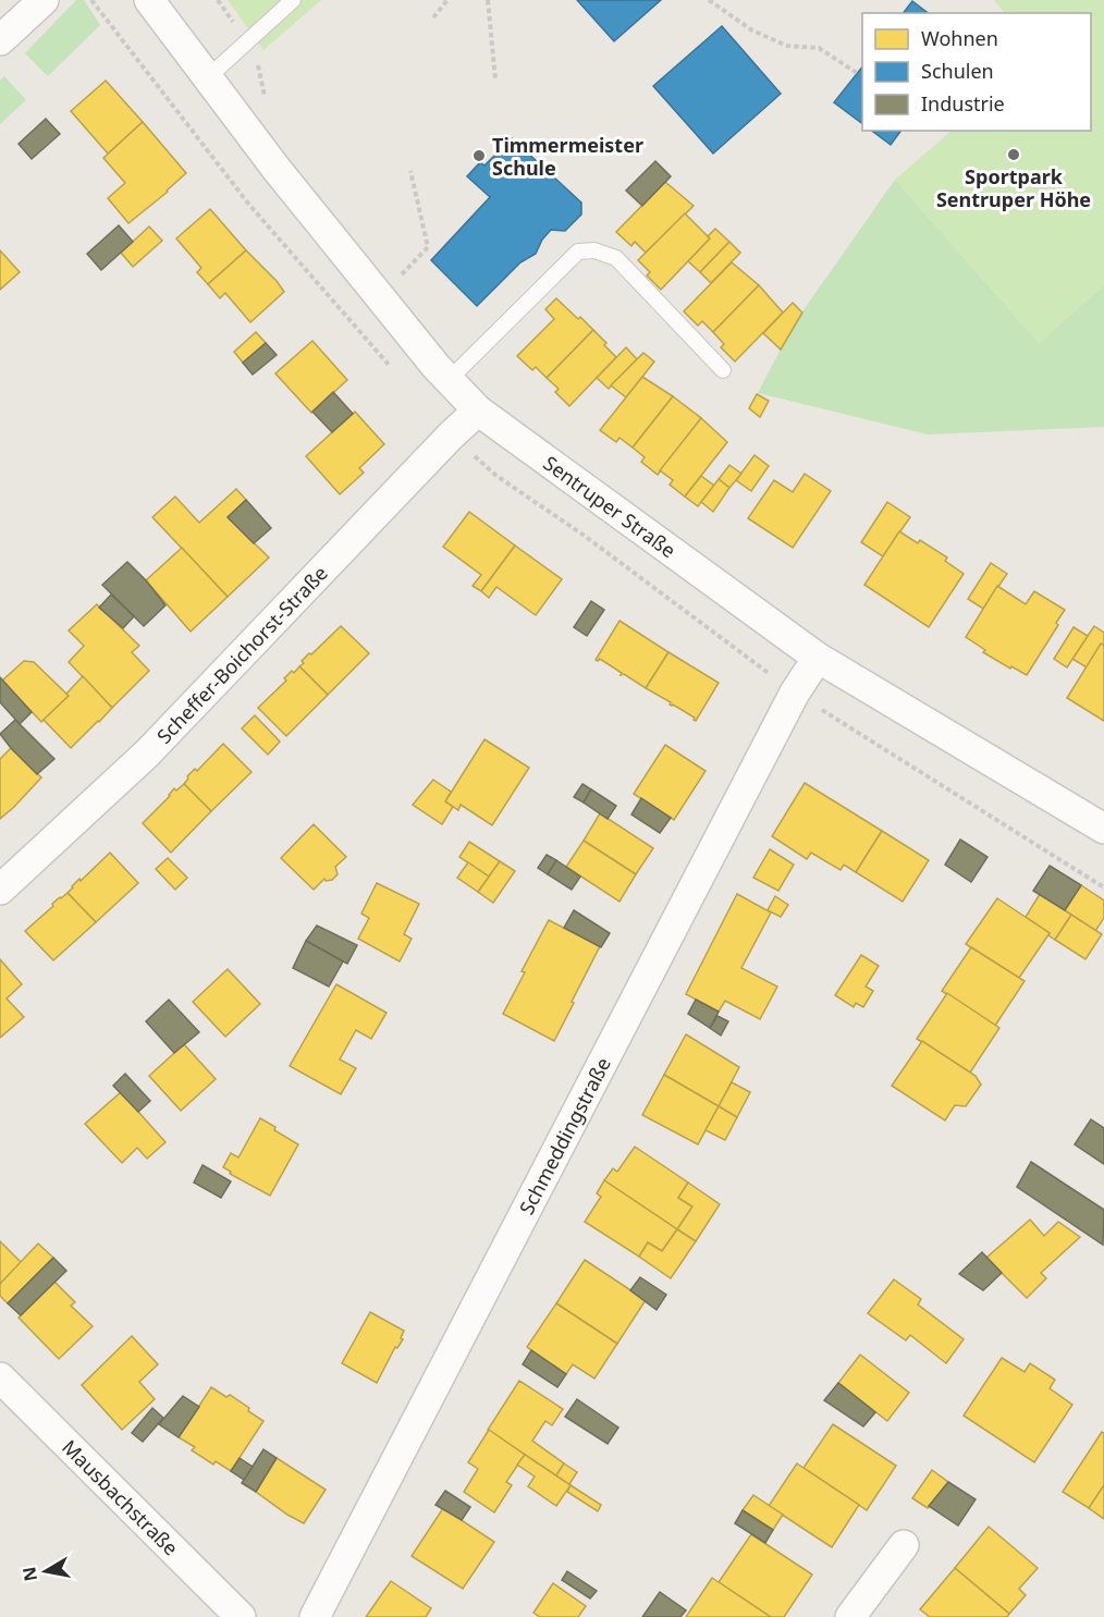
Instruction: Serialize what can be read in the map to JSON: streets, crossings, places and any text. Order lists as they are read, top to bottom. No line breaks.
{"streets":{"street":["Sentruper Straße","Scheffer-Boichorst-Straße","Schmeddingstraße","Mausbachstraße"]},"crossings":[["Sentruper Straße","Scheffer-Boichorst-Straße"],["Sentruper Straße","Schmeddingstraße"]],"places":["Sportpark Sentruper Höhe","Timmermeister Schule"],"legend":["Wohnen","Schulen","Industrie"],"north":"left"}
